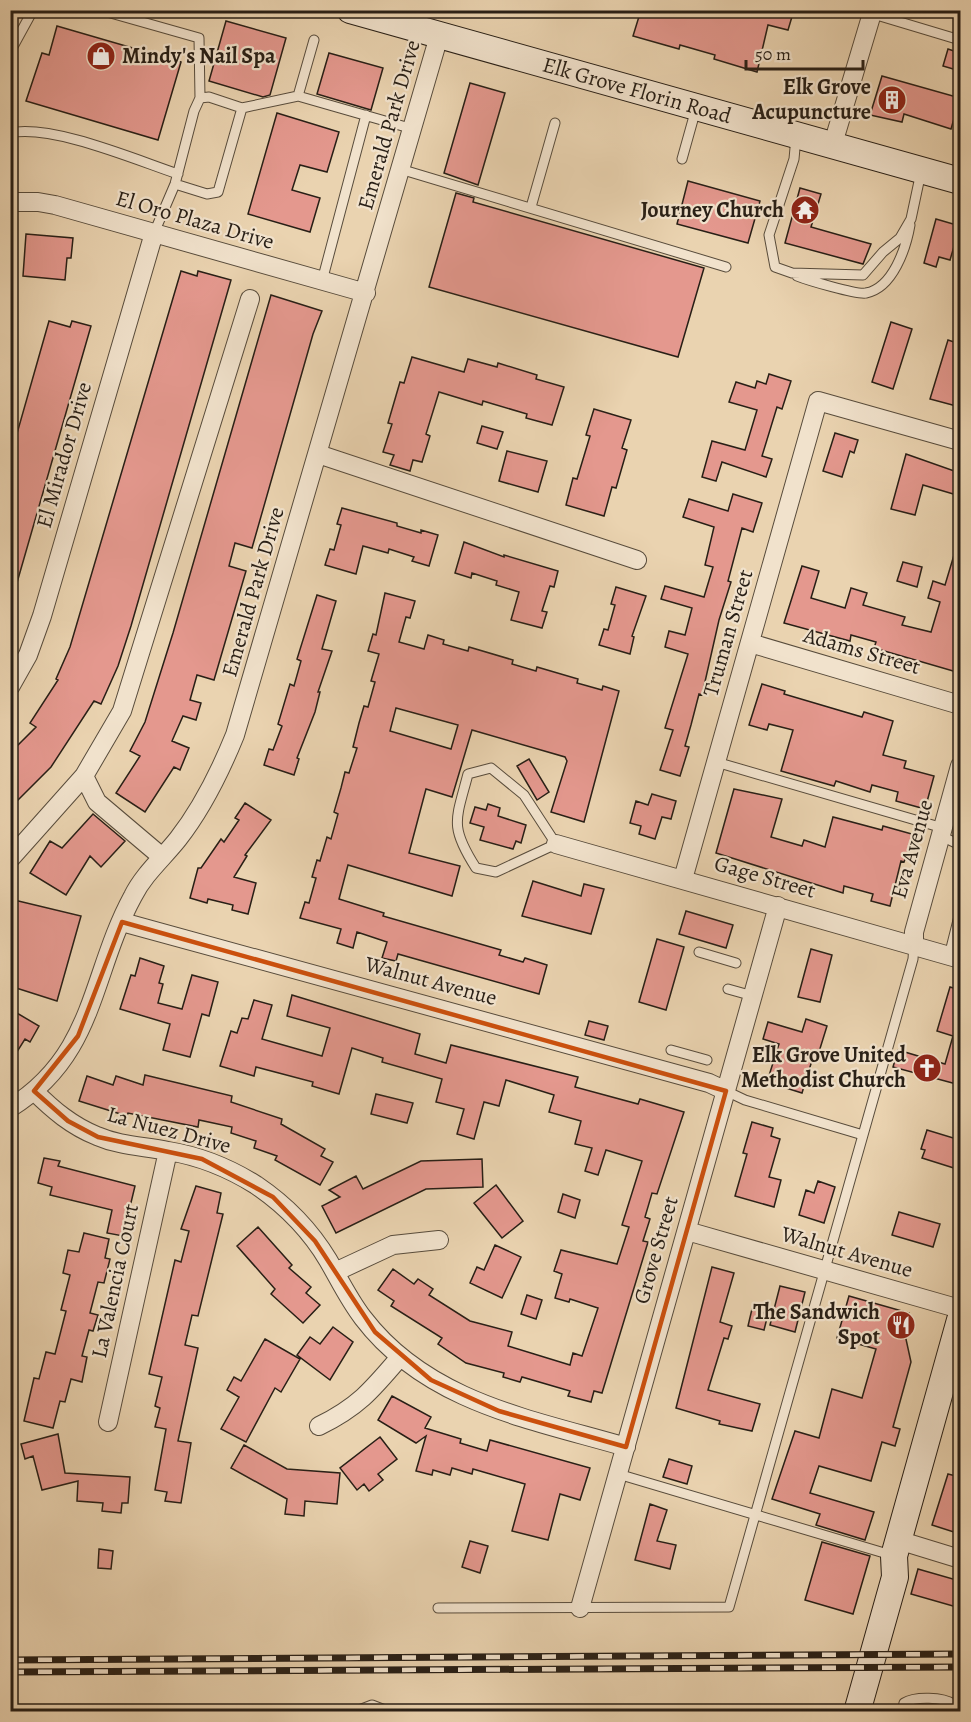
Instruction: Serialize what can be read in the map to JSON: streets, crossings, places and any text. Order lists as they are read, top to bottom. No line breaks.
{"streets":{"main road":["Elk Grove Florin Road"],"street":["Emerald Park Drive","El Oro Plaza Drive","El Mirador Drive","Truman Street","Adams Street","Eva Avenue","Gage Street","Walnut Avenue","La Nuez Drive","Grove Street","La Valencia Court"]},"crossings":[["Elk Grove Florin Road","Emerald Park Drive"],["Emerald Park Drive","El Oro Plaza Drive"],["Emerald Park Drive","Walnut Avenue"],["Emerald Park Drive","La Nuez Drive"],["El Oro Plaza Drive","El Mirador Drive"],["Truman Street","Adams Street"],["Truman Street","Gage Street"],["Eva Avenue","Gage Street"],["Gage Street","Grove Street"],["Walnut Avenue","Grove Street"],["La Nuez Drive","Grove Street"],["La Nuez Drive","La Valencia Court"]],"places":{"shop":["Mindy's Nail Spa"],"building":["Elk Grove Acupuncture"],"temple":["Journey Church"],"church":["Elk Grove United Methodist Church"],"restaurant":["The Sandwich Spot"]},"scale_bar":"50 m"}
